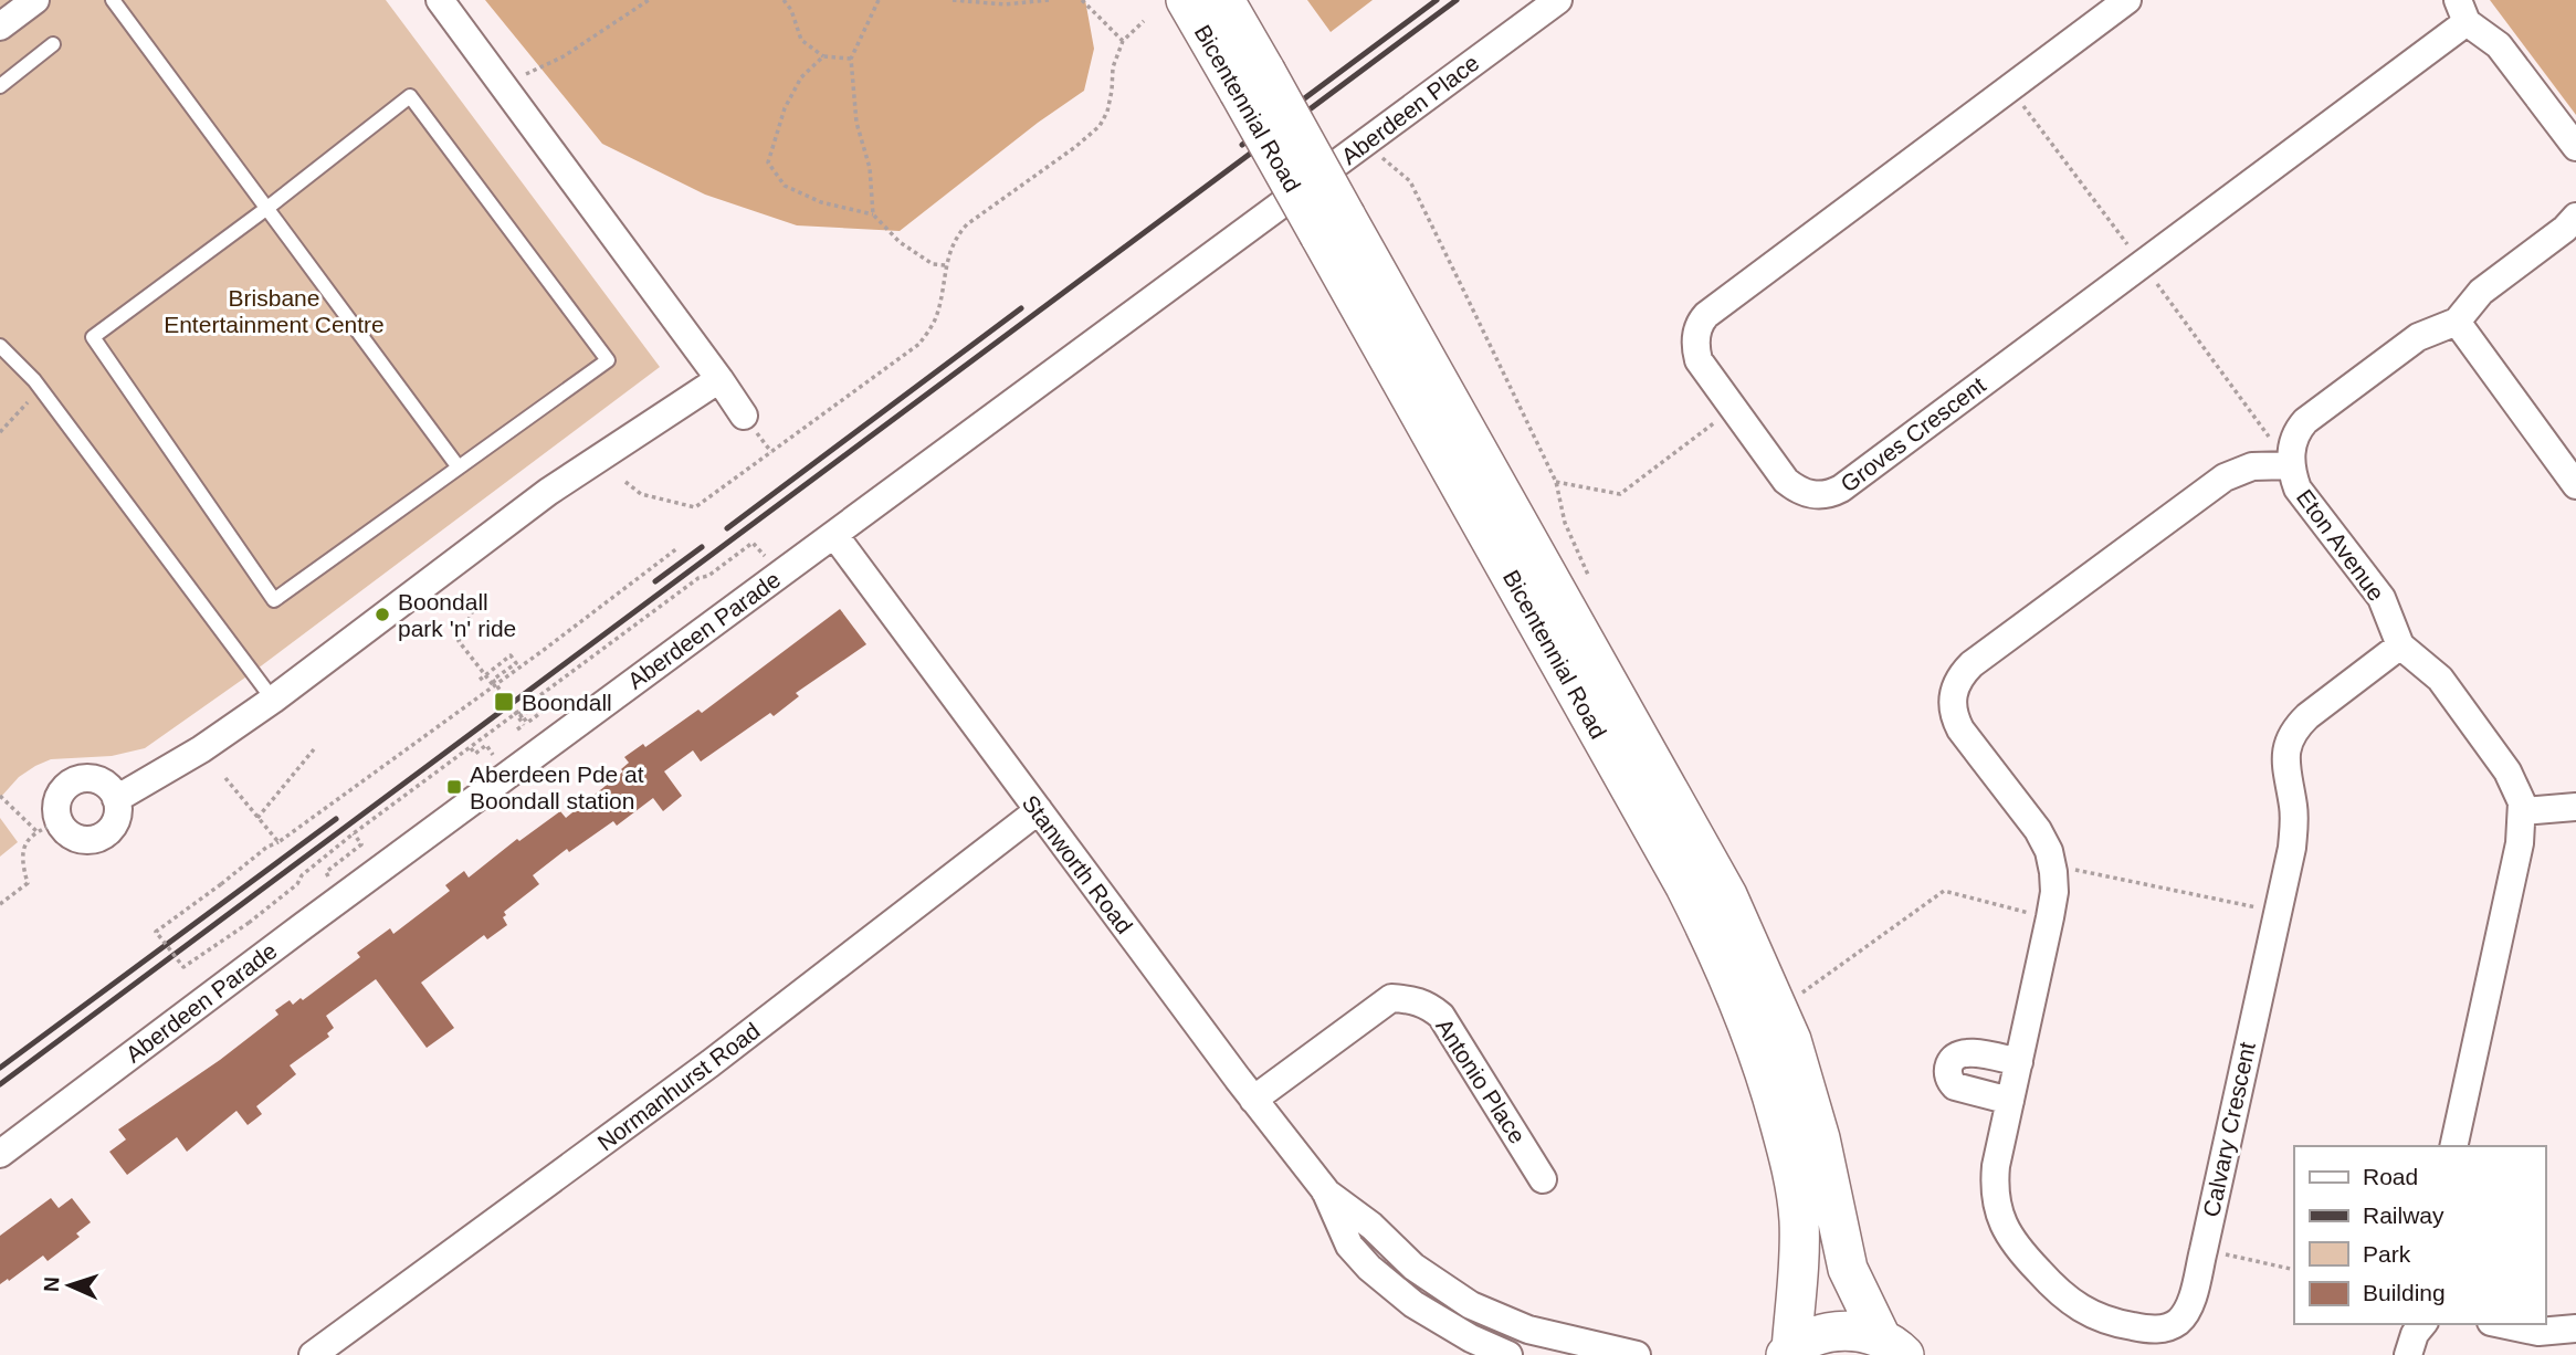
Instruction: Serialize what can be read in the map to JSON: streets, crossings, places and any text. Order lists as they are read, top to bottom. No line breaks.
{"streets":{"main road":["Bicentennial Road"],"street":["Aberdeen Place","Groves Crescent","Eton Avenue","Aberdeen Parade","Stanworth Road","Antonio Place","Normanhurst Road","Calvary Crescent"]},"crossings":[["Aberdeen Place","Aberdeen Parade"],["Eton Avenue","Calvary Crescent"],["Aberdeen Parade","Stanworth Road"],["Stanworth Road","Antonio Place"],["Stanworth Road","Normanhurst Road"]],"parks":["Brisbane Entertainment Centre"],"places":{"other":["Boondall park 'n' ride"],"transit":["Boondall","Aberdeen Pde at Boondall station"]},"legend":["Road","Railway","Park","Building"],"north":"left"}
